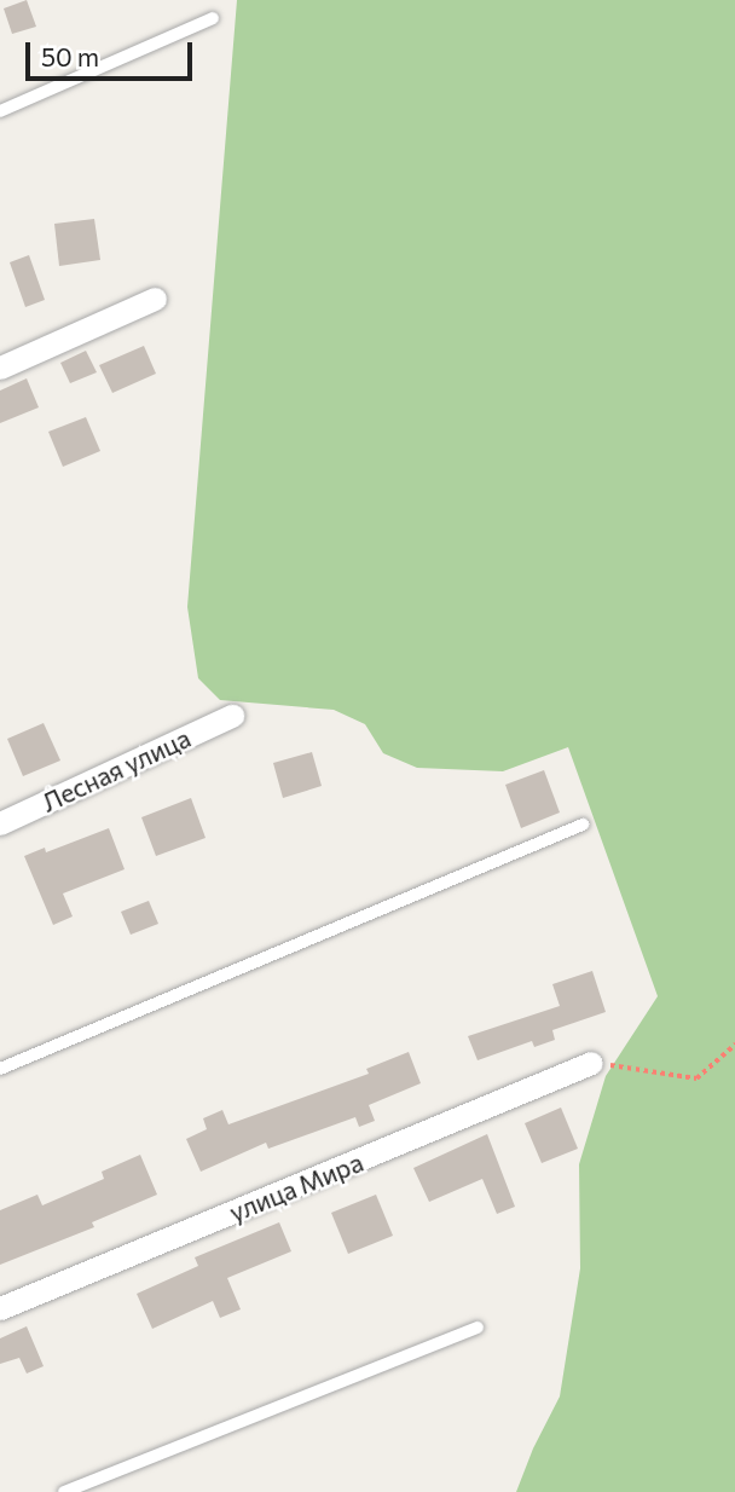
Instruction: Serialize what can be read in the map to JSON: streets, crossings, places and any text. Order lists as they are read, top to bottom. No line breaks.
{"streets":{"street":["Лесная улица","улица Мира"]},"scale_bar":"50 m"}
